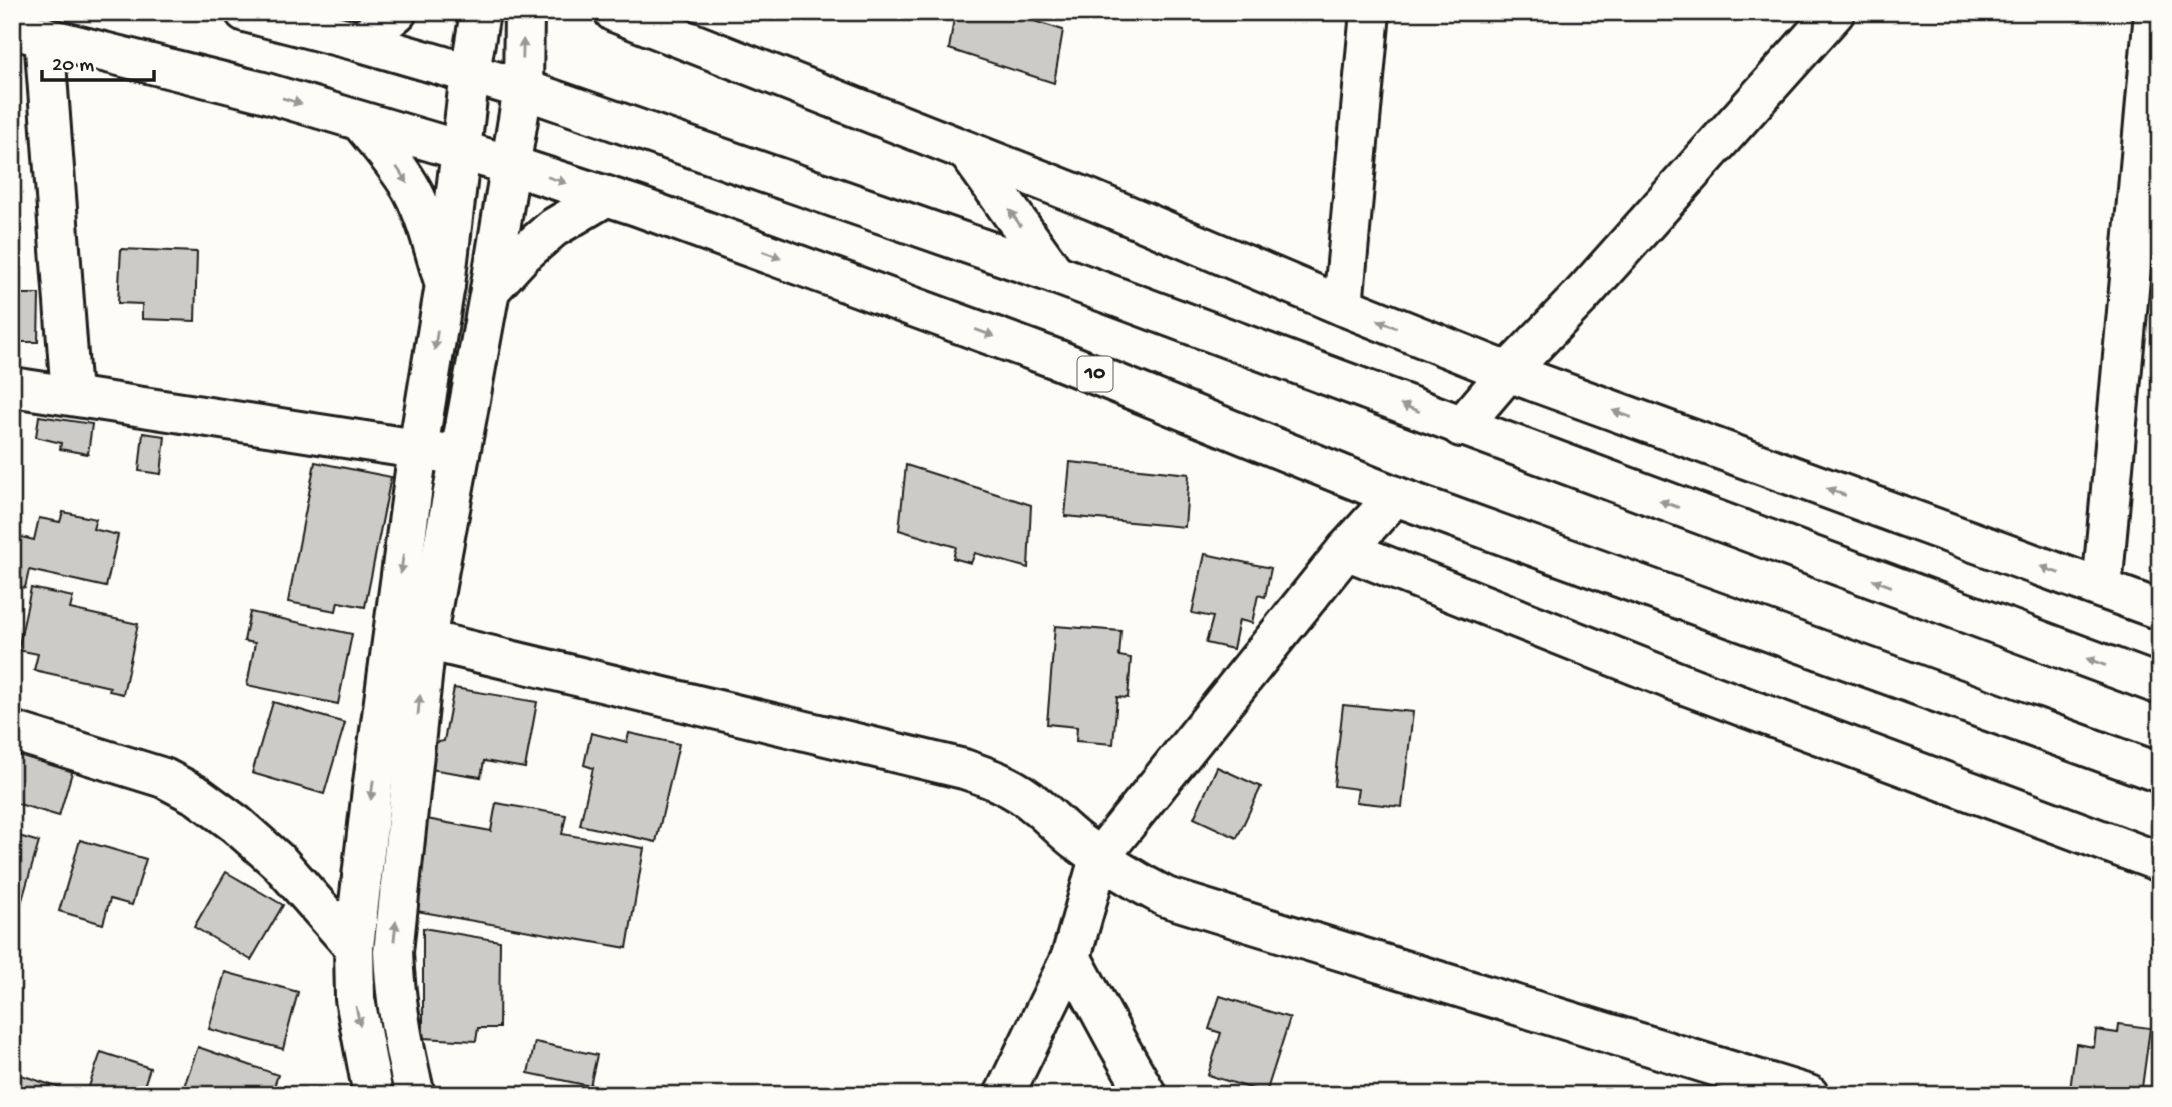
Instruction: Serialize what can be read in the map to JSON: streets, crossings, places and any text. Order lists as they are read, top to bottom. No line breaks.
{"streets":{"main road":["10"]},"scale_bar":"20 m"}
